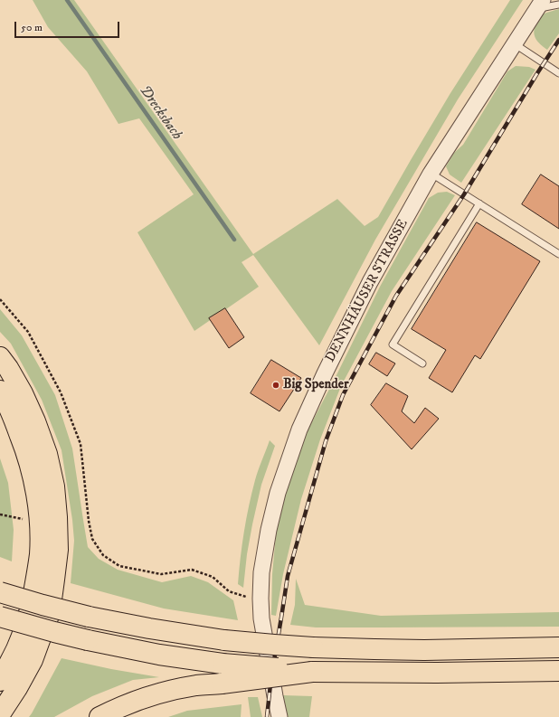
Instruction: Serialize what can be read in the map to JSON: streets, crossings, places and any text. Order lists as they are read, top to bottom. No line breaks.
{"streets":{"street":["DENNHÄUSER STRASSE"]},"water":["Drecksbach"],"places":["Big Spender"],"scale_bar":"50 m"}
